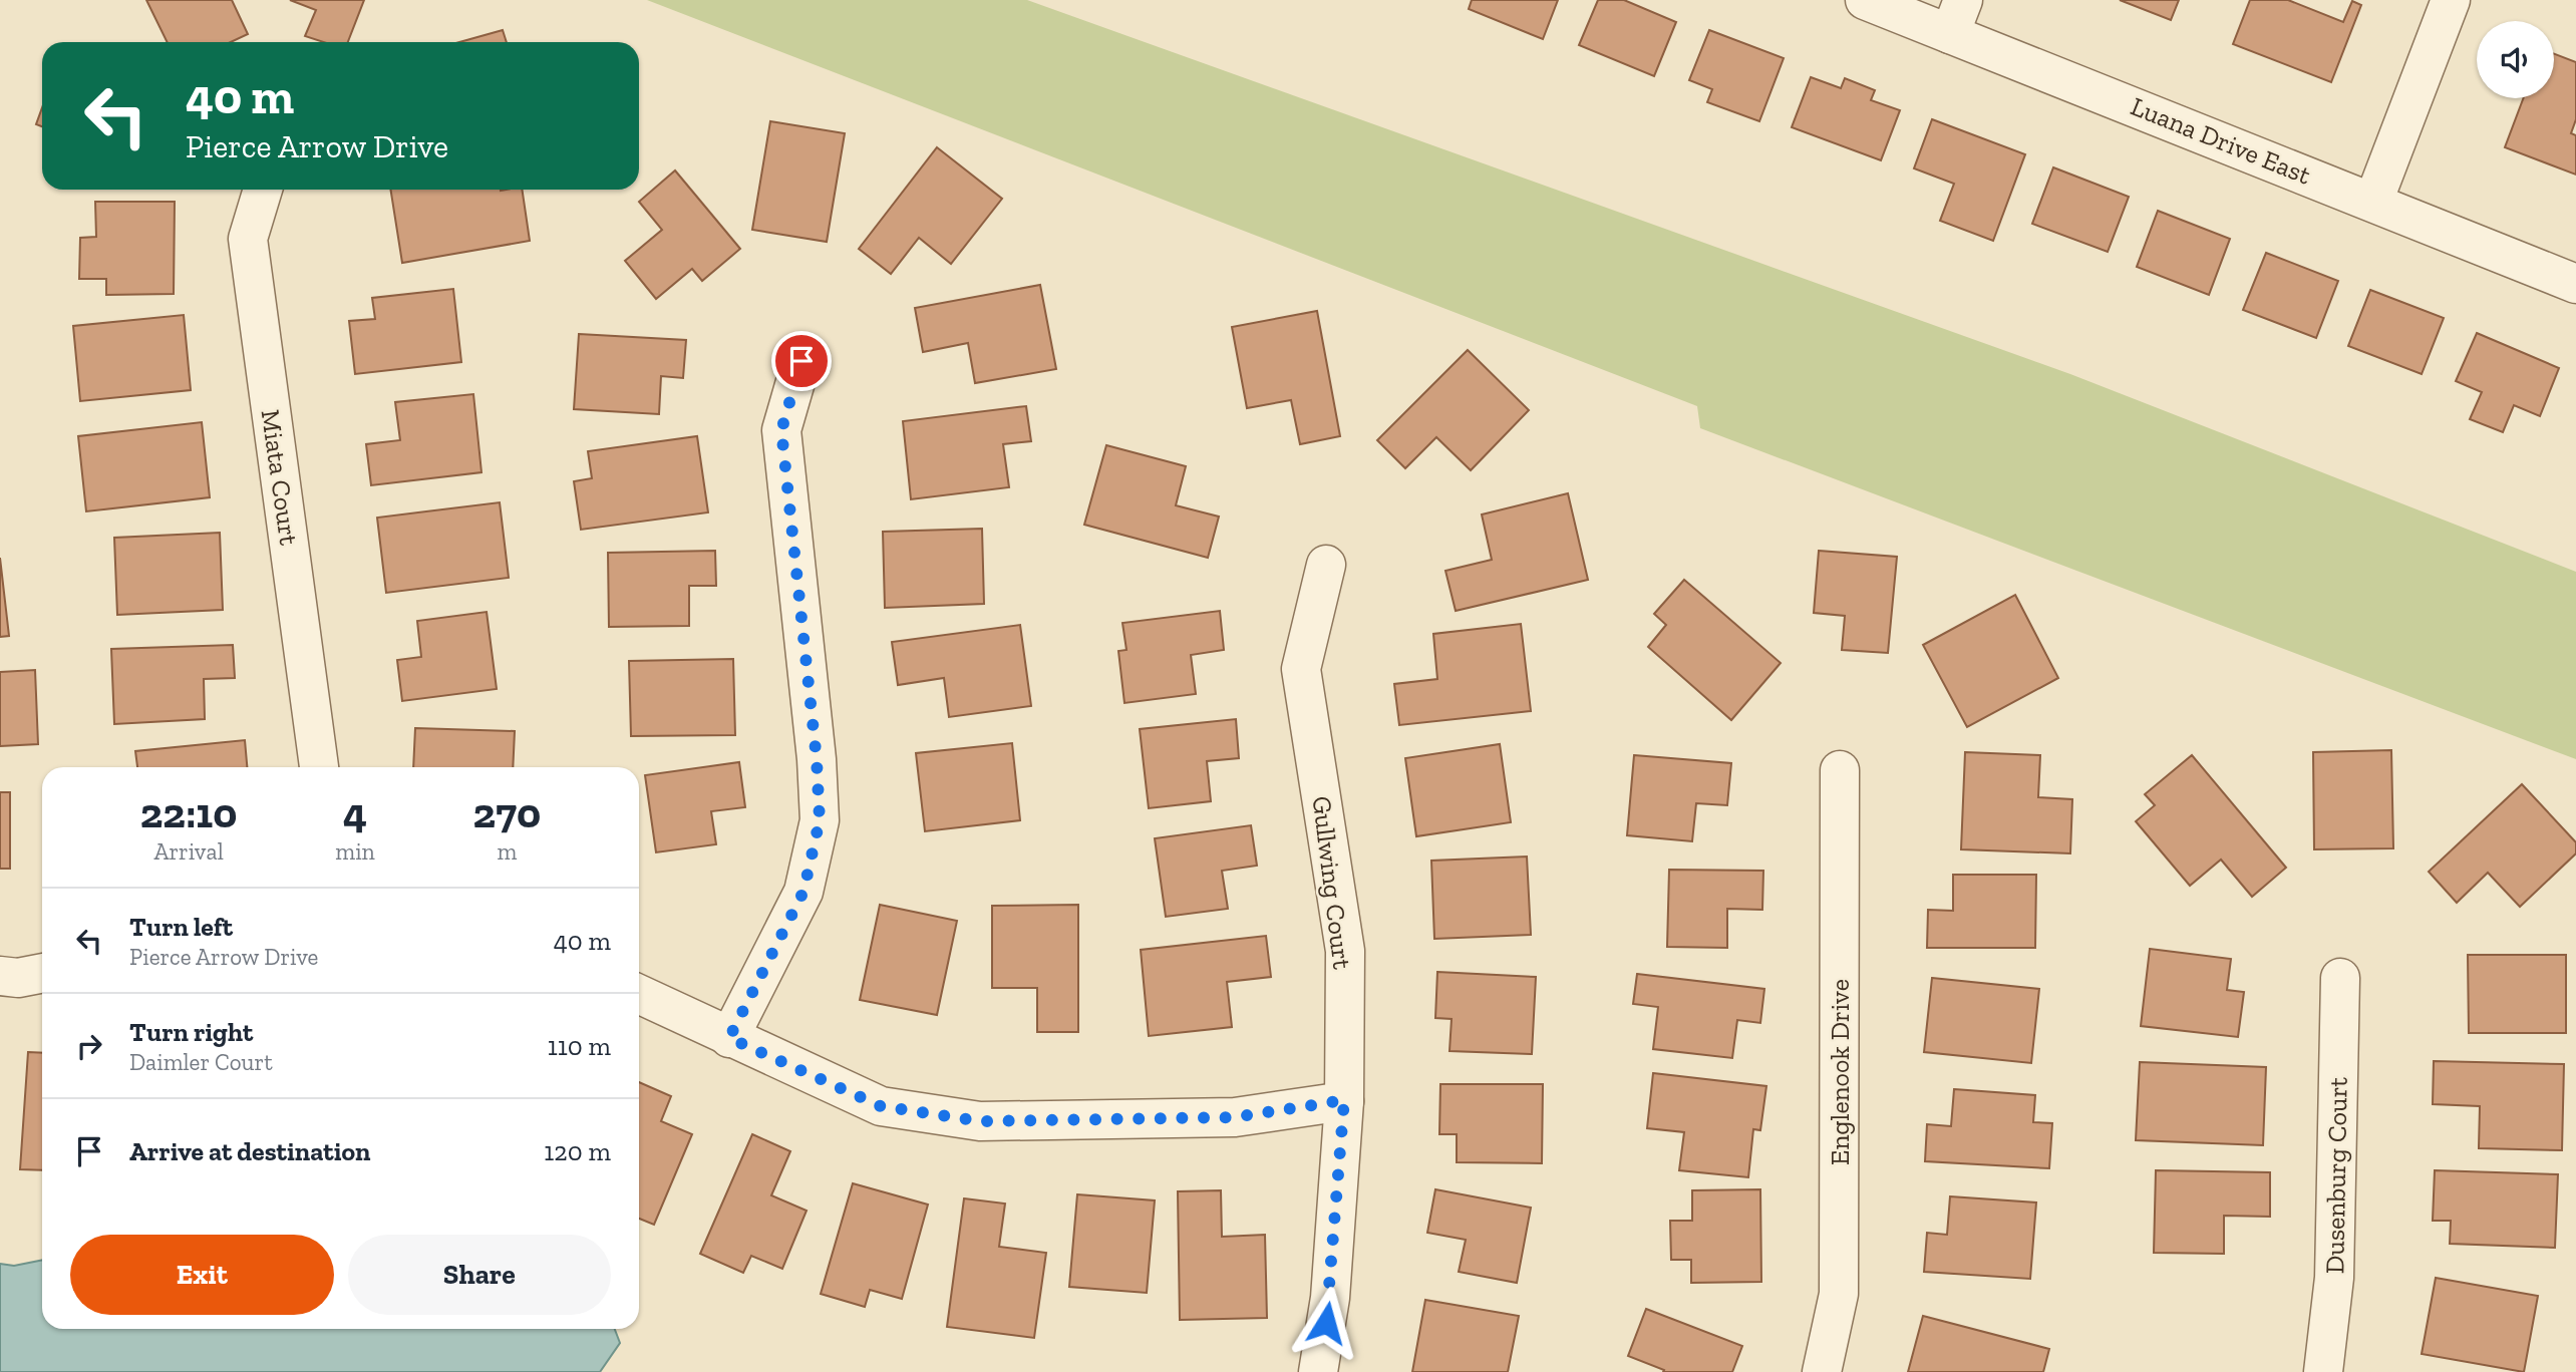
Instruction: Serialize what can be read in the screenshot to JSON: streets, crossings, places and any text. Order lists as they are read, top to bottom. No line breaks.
{"streets":{"street":["Luana Drive East","Miata Court","Gullwing Court","Englenook Drive","Dusenburg Court"]},"page":{"turn":["40 m","Pierce Arrow Drive"],"eta":["22:10","Arrival","4","min","270","m"],"list":[{"name":"Turn left","note":"Pierce Arrow Drive","value":"40 m"},{"name":"Turn right","note":"Daimler Court","value":"110 m"},{"name":"Arrive at destination","value":"120 m"}],"buttons":["Exit","Share"]}}
